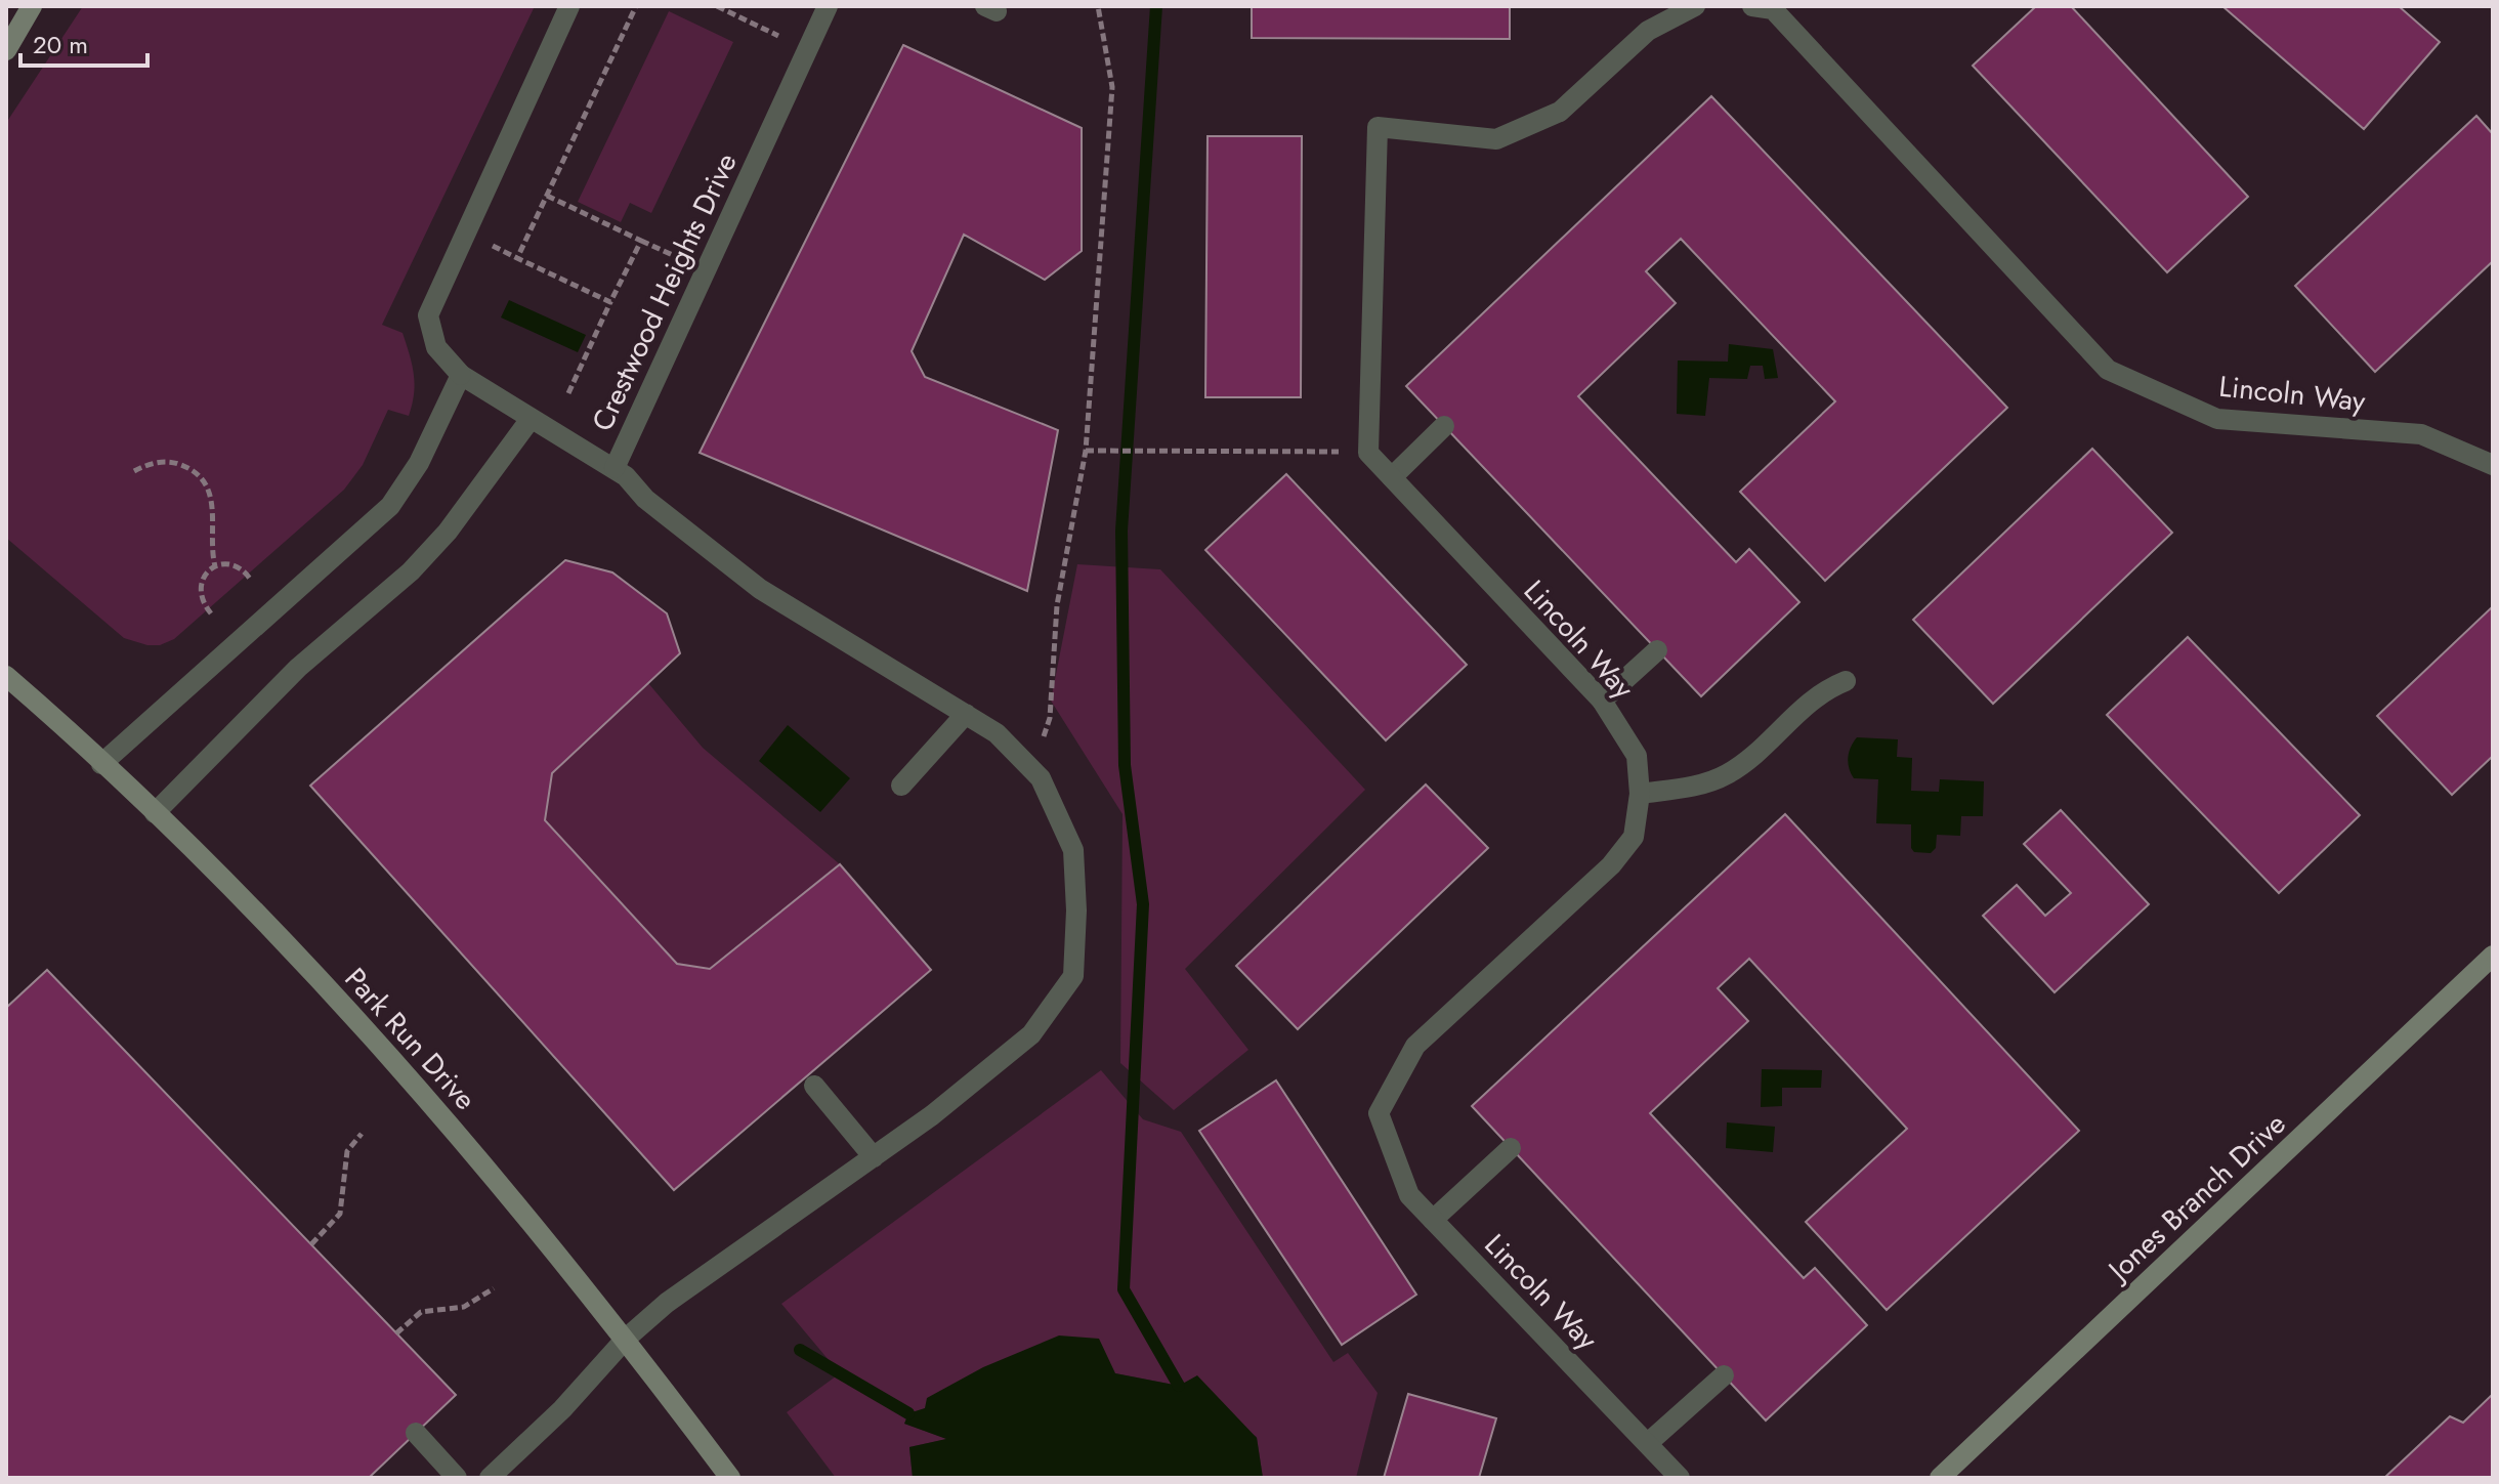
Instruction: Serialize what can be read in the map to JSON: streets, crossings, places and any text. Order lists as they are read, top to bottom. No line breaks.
{"streets":{"street":["Crestwood Heights Drive","Lincoln Way","Park Run Drive","Jones Branch Drive"]},"scale_bar":"20 m"}
